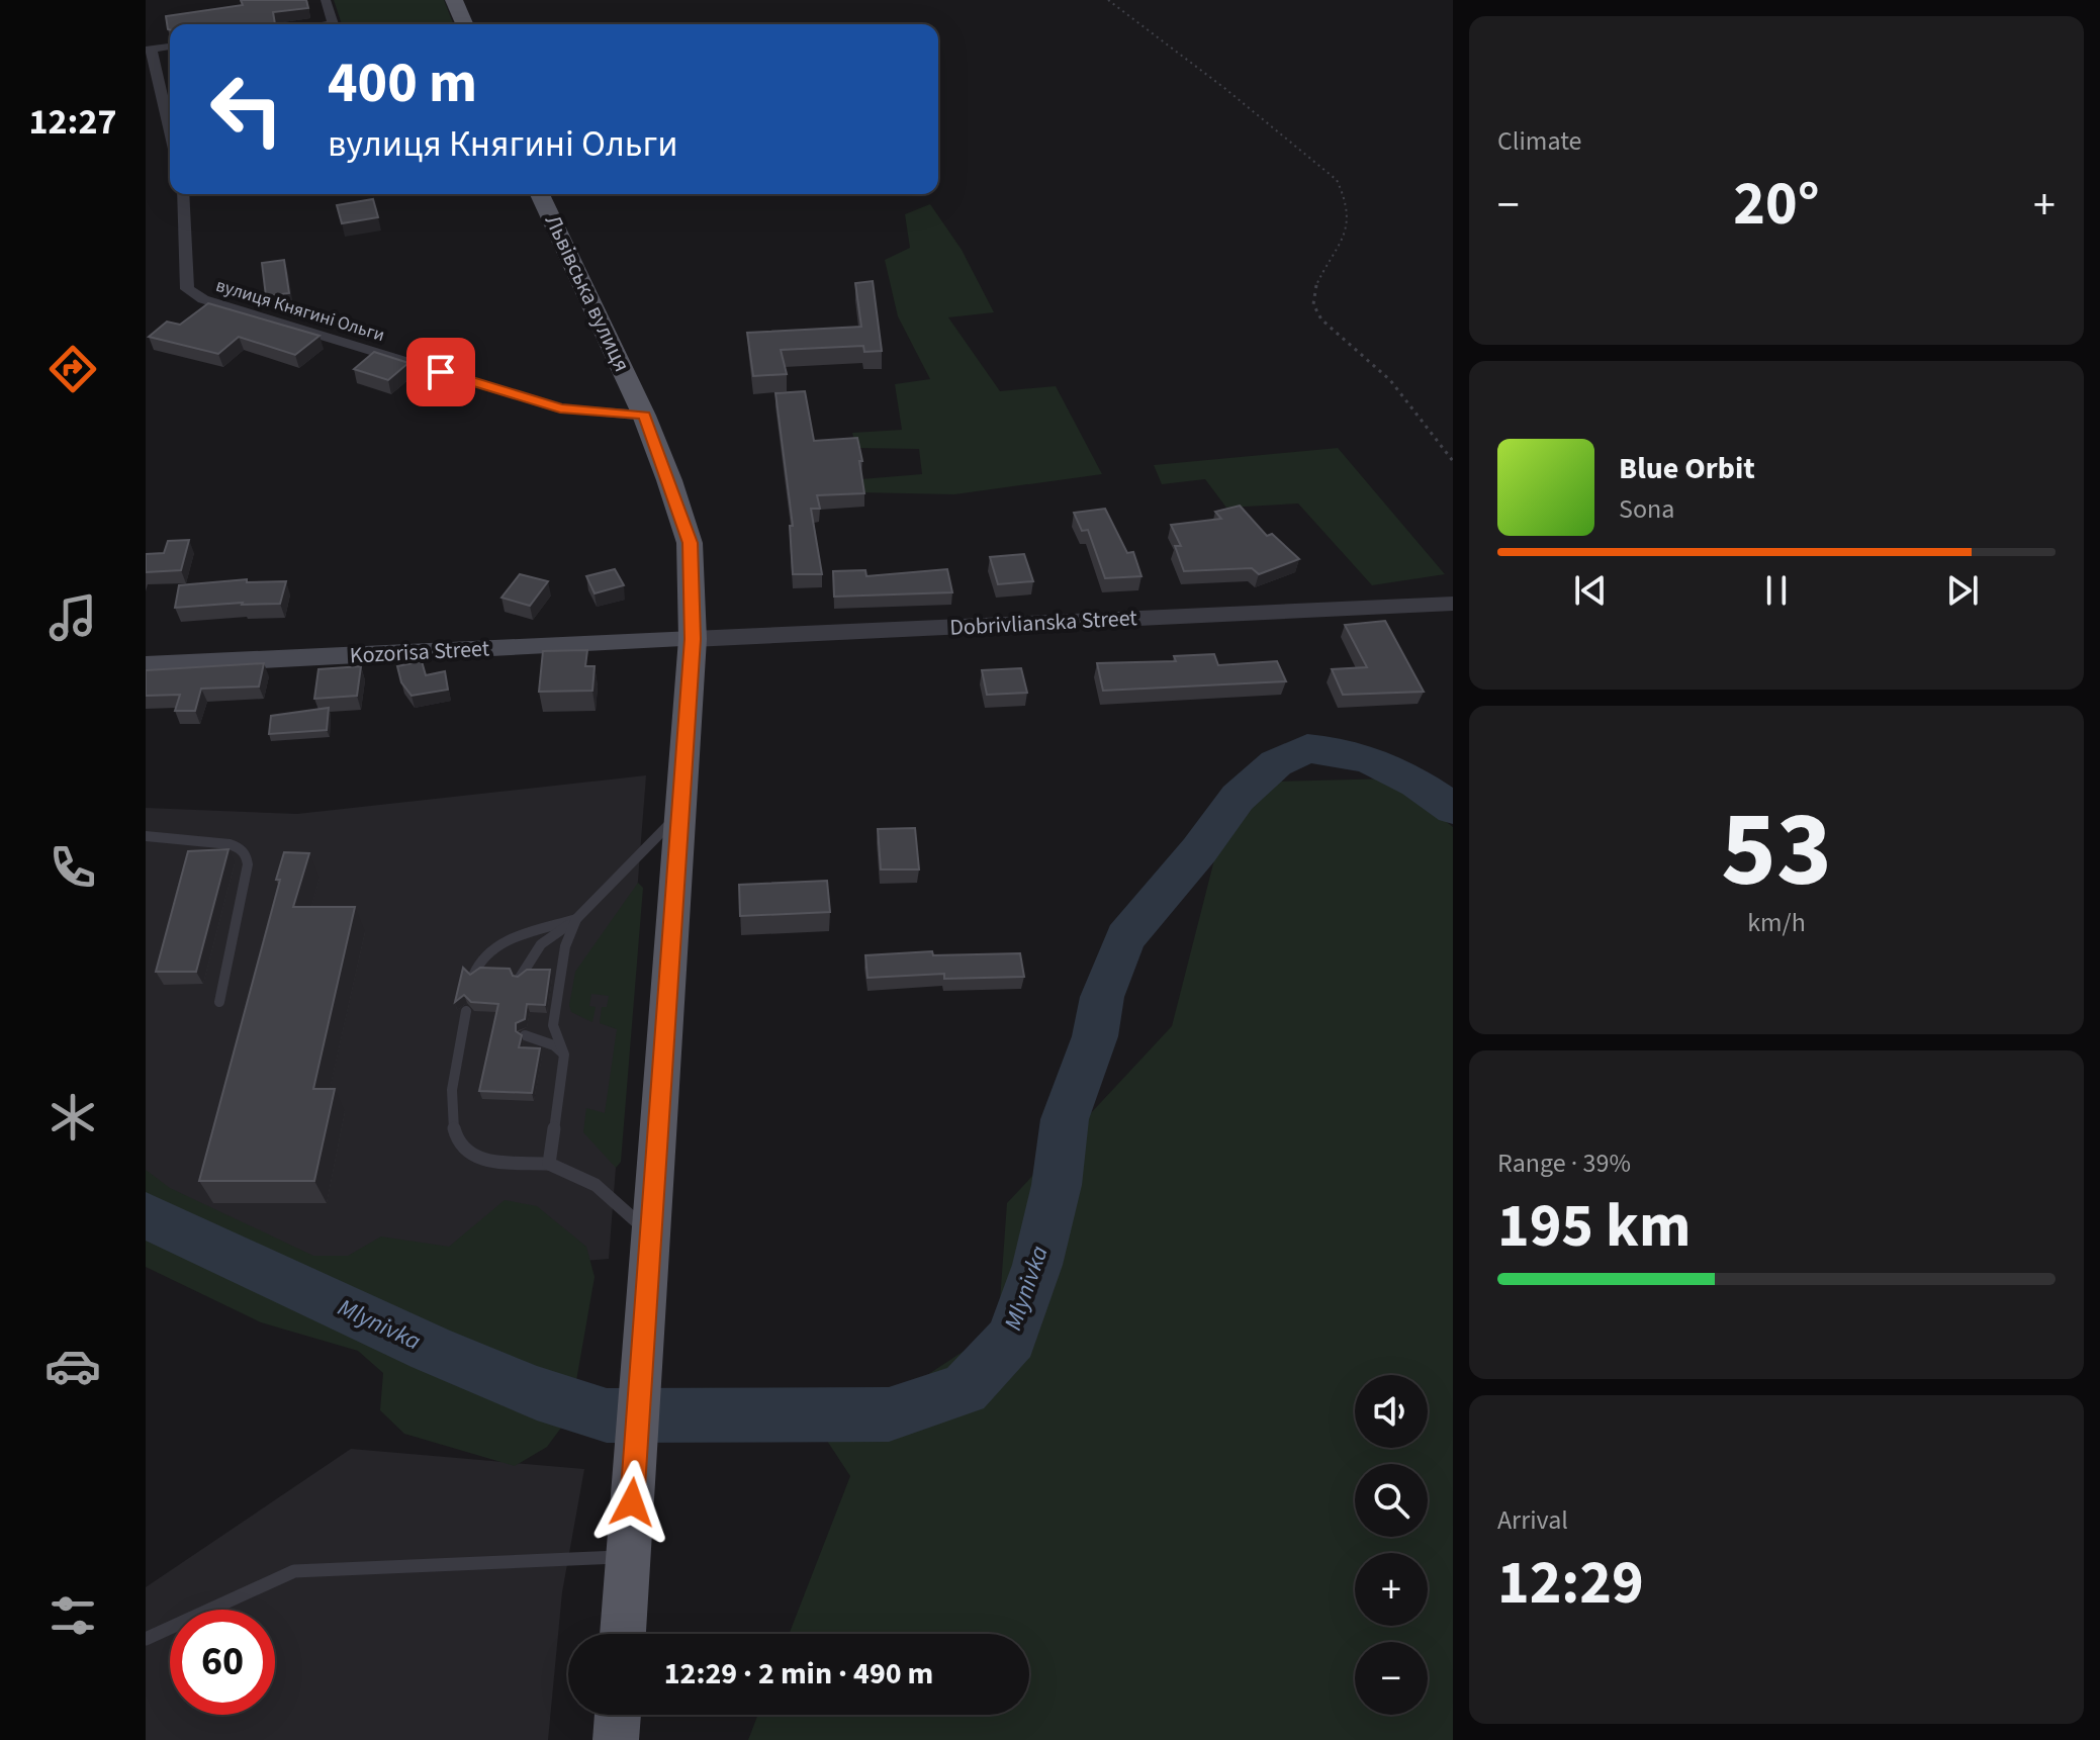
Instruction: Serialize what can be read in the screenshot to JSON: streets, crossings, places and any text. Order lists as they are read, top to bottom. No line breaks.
{"streets":{"main road":["Львівська вулиця","Kozorisa Street"],"street":["вулиця Княгині Ольги","Dobrivlianska Street"]},"crossings":[["Львівська вулиця","вулиця Княгині Ольги"],["Львівська вулиця","Dobrivlianska Street"],["Львівська вулиця","Kozorisa Street"],["Dobrivlianska Street","Kozorisa Street"]],"water":["Mlynivka"],"page":{"tabs":"12:27","tile":["Climate",["53","km/h"],["Range · 39%","195 km"],["Arrival","12:29"]],"turn":["400 m","вулиця Княгині Ольги"],"heat":["−","20°","+"],"song":["Blue Orbit","Sona"],"map_buttons":["+","−"],"limit":"60","trip":"12:29 · 2 min · 490 m"}}
